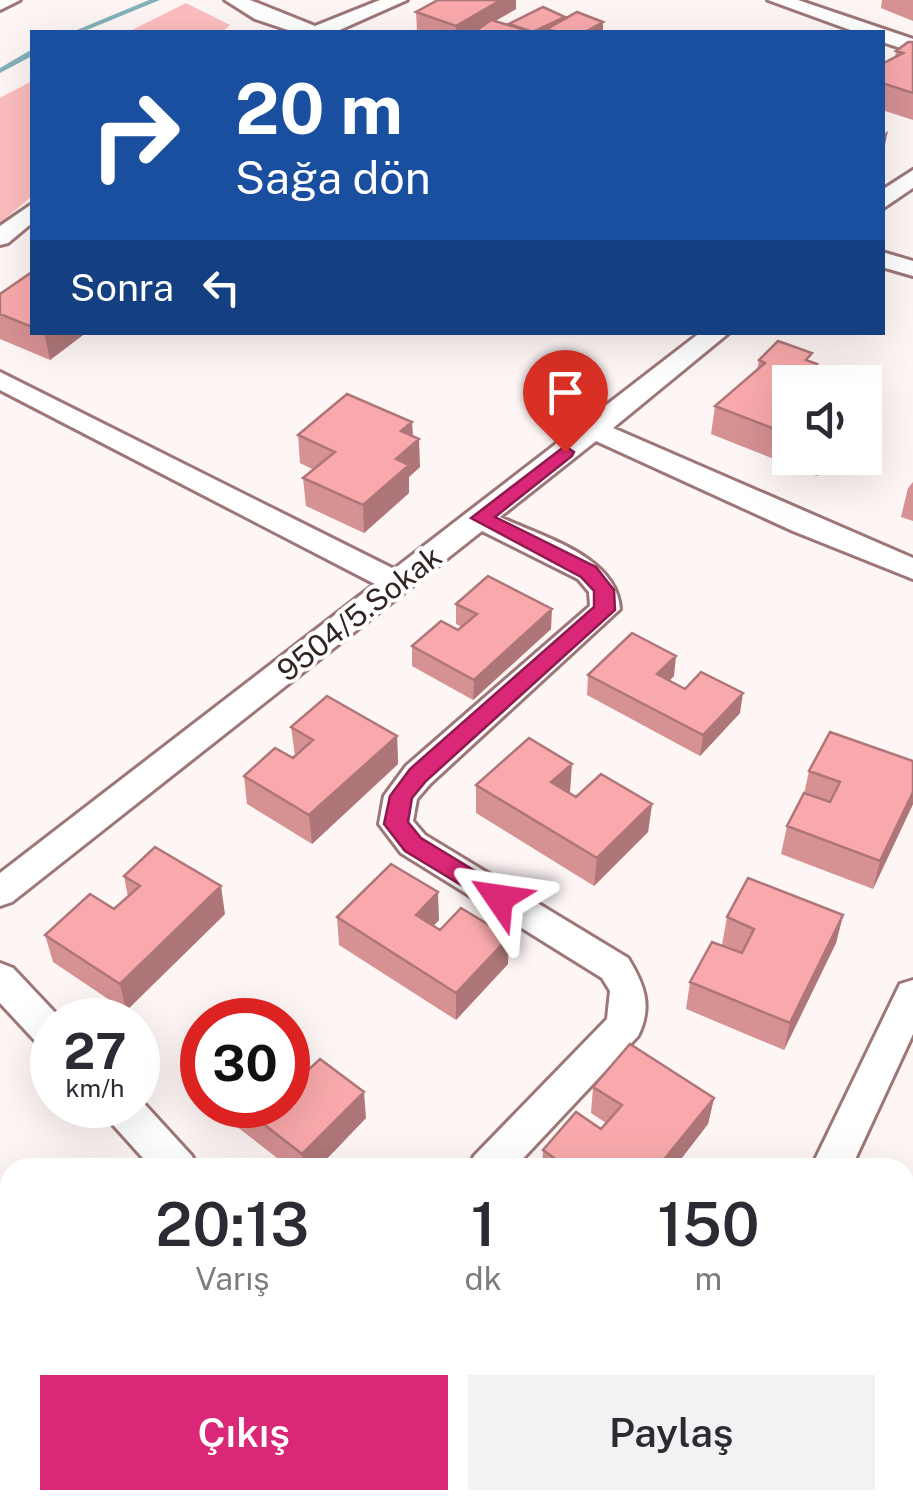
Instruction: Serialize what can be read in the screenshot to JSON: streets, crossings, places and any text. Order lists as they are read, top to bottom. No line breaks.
{"streets":{"street":["9504/5.Sokak"]},"page":{"turn":["20 m","Sağa dön"],"then":"Sonra","speed":"27 km/h","limit":"30","eta":["20:13","Varış","1","dk","150","m"],"buttons":["Çıkış","Paylaş"]}}
